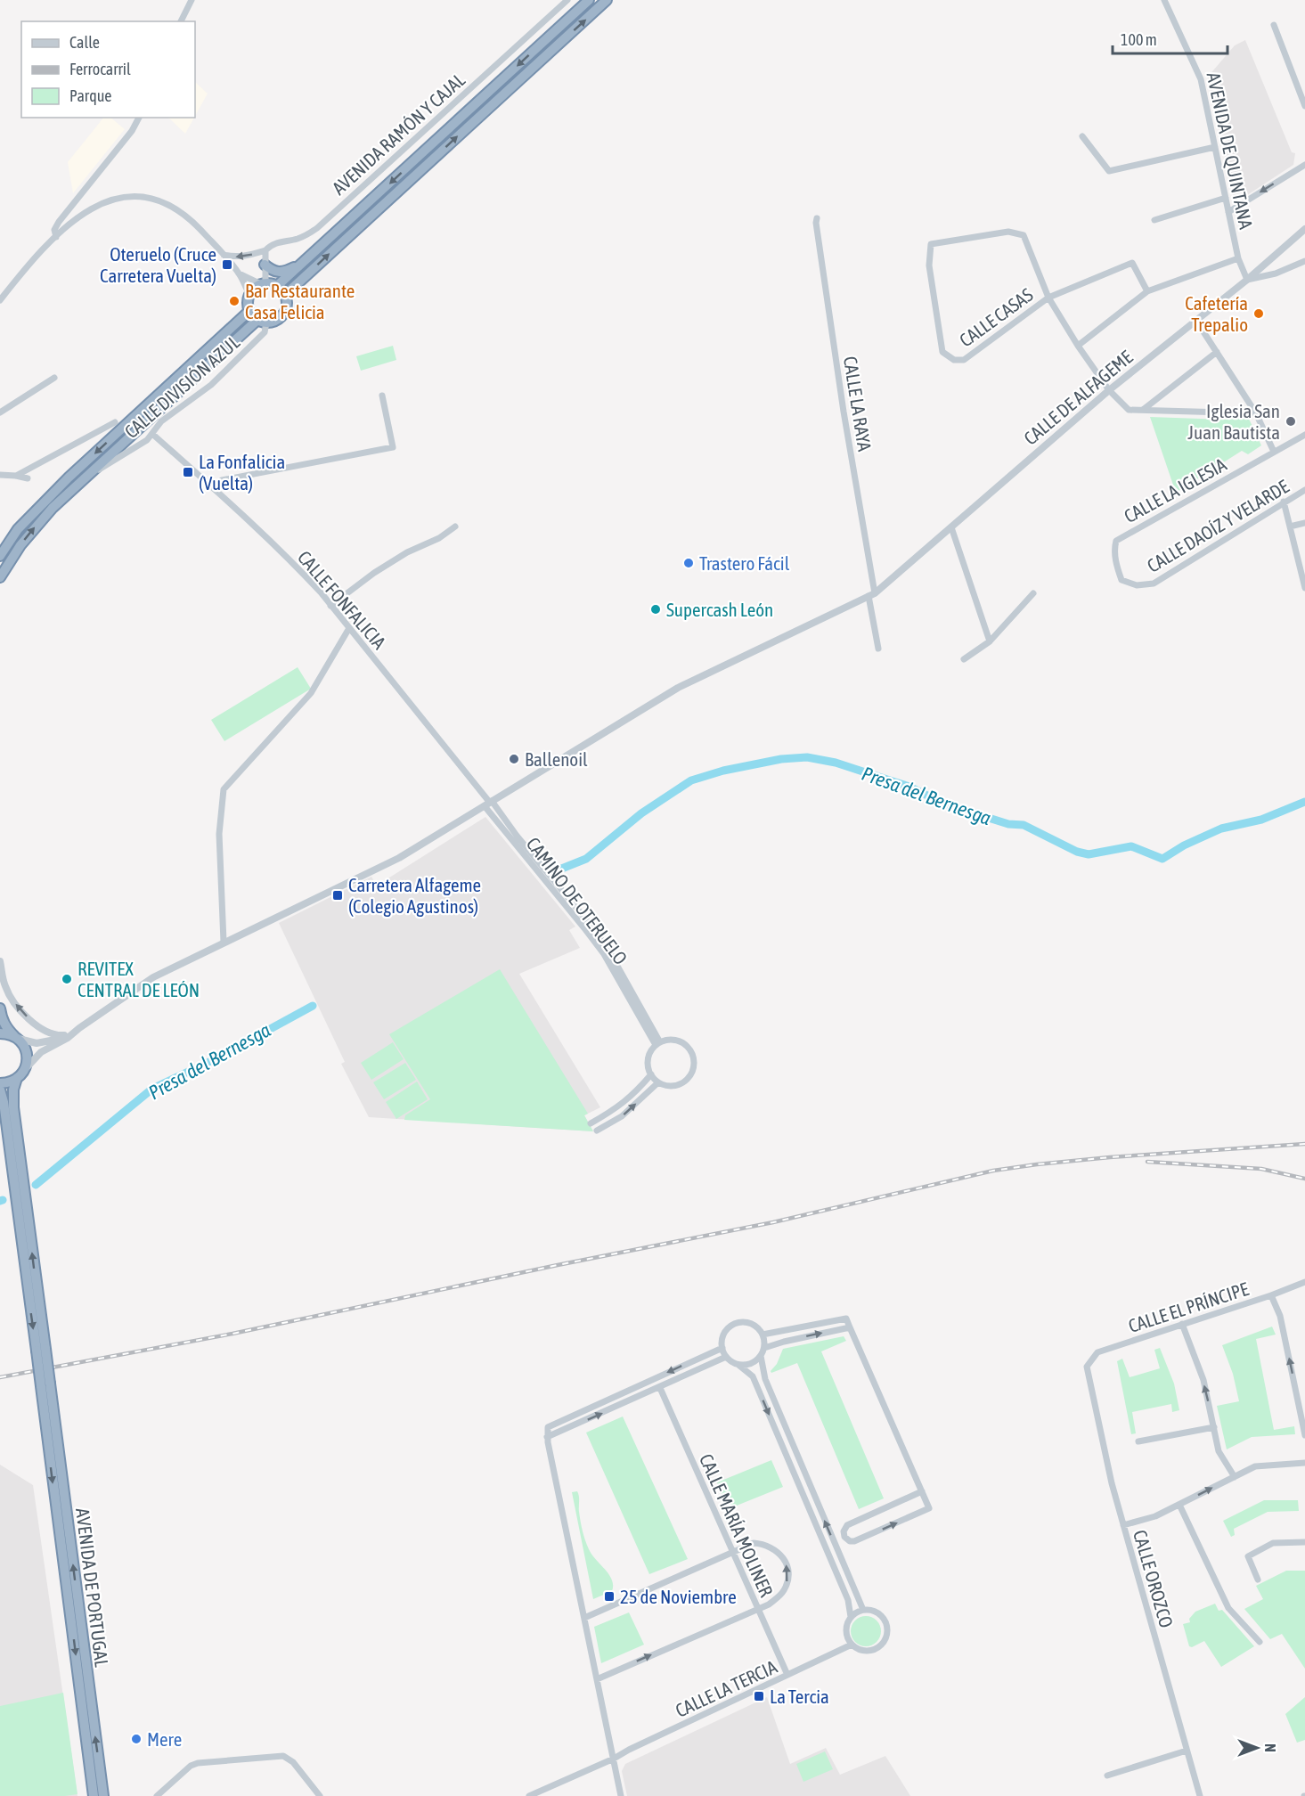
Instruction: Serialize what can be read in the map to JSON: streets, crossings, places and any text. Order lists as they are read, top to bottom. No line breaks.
{"streets":{"highway":["AVENIDA DE PORTUGAL"],"street":["AVENIDA RAMÓN Y CAJAL","AVENIDA DE QUINTANA","CALLE CASAS","CALLE DIVISIÓN AZUL","CALLE DE ALFAGEME","CALLE LA RAYA","CALLE LA IGLESIA","CALLE DAOÍZ Y VELARDE","CALLE FONFALICIA","CAMINO DE OTERUELO","CALLE EL PRÍNCIPE","CALLE MARÍA MOLINER","CALLE OROZCO","CALLE LA TERCIA"]},"crossings":[["AVENIDA DE QUINTANA","CALLE DE ALFAGEME"],["CALLE DIVISIÓN AZUL","CALLE FONFALICIA"],["CALLE DE ALFAGEME","CALLE LA RAYA"],["CALLE DE ALFAGEME","CALLE FONFALICIA"],["CALLE DE ALFAGEME","CAMINO DE OTERUELO"],["CALLE LA IGLESIA","CALLE DAOÍZ Y VELARDE"],["CALLE FONFALICIA","CAMINO DE OTERUELO"],["CALLE EL PRÍNCIPE","CALLE OROZCO"],["CALLE MARÍA MOLINER","CALLE LA TERCIA"]],"water":["Presa del Bernesga"],"places":{"transit":["Oteruelo (Cruce Carretera Vuelta)","La Fonfalicia (Vuelta)","Carretera Alfageme (Colegio Agustinos)","25 de Noviembre","La Tercia"],"other":["Bar Restaurante Casa Felicia","Cafetería Trepalio","Iglesia San Juan Bautista","Trastero Fácil","Supercash León","Ballenoil","REVITEX CENTRAL DE LEÓN","Mere"]},"legend":["Calle","Ferrocarril","Parque"],"scale_bar":"100 m","north":"right"}
